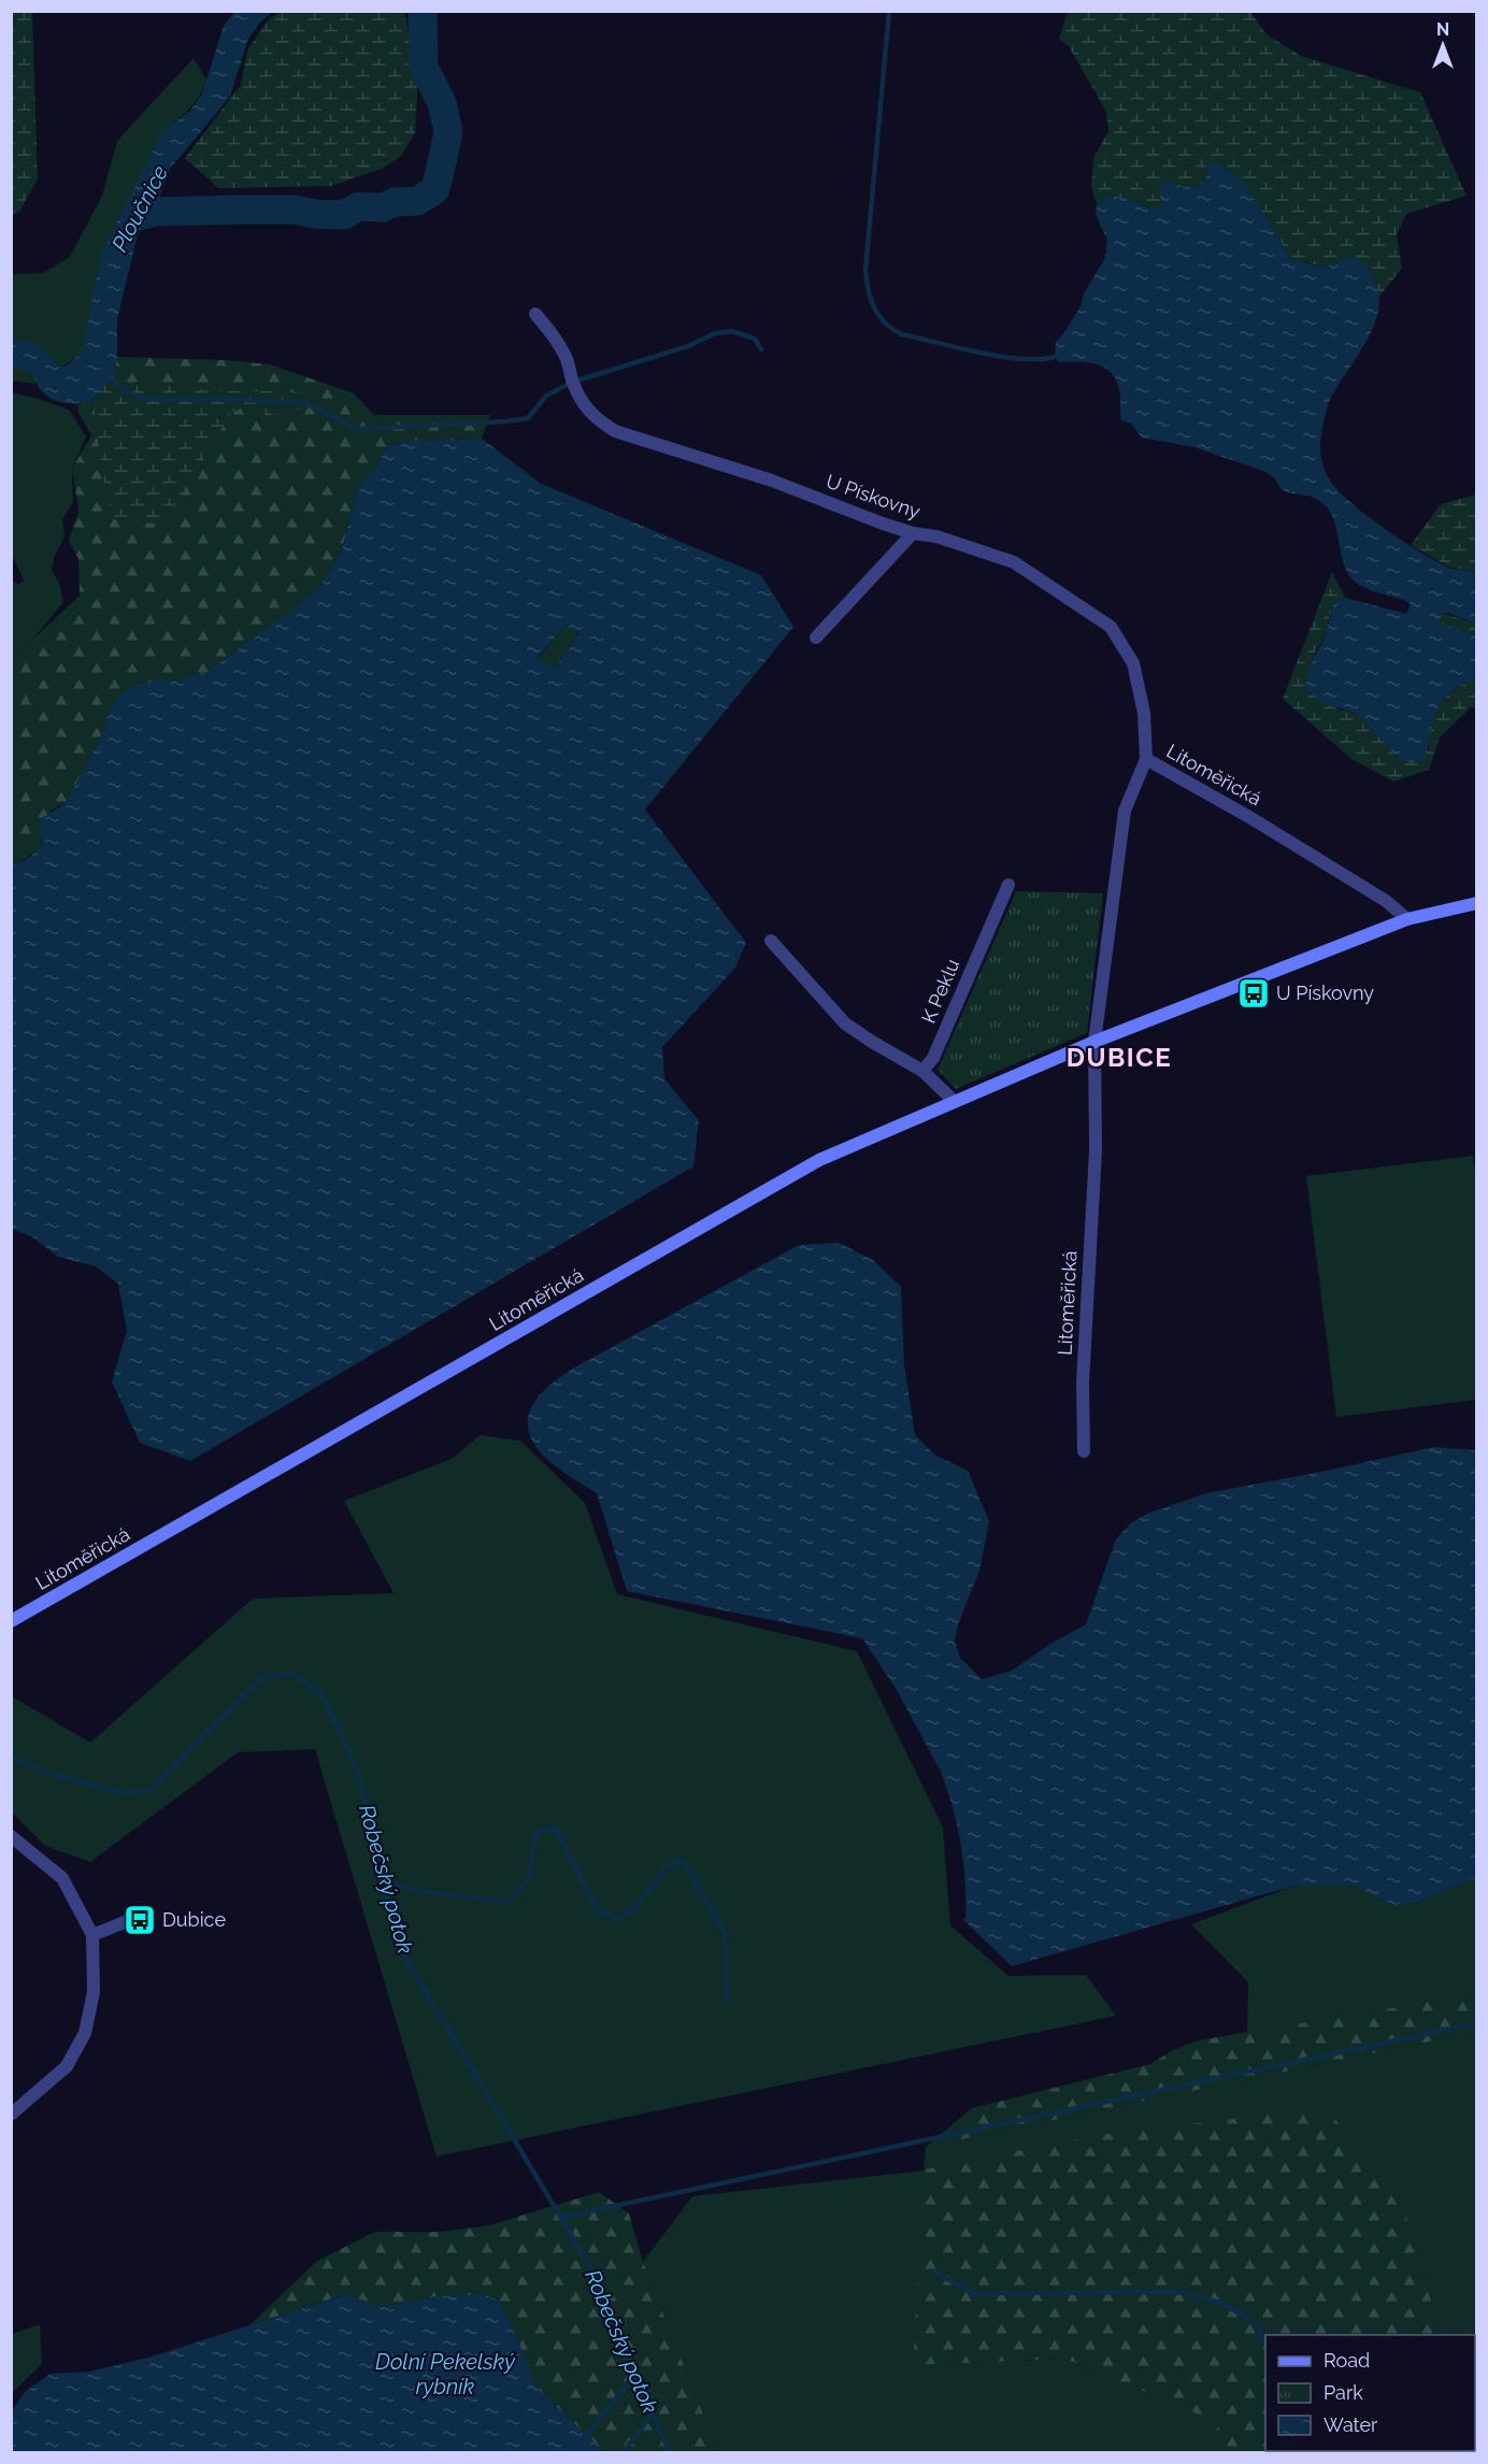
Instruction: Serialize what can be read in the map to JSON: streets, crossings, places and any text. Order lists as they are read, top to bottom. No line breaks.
{"streets":{"street":["U Pískovny","Litoměřická","K Peklu"]},"crossings":[["U Pískovny","Litoměřická"]],"districts":["DUBICE"],"water":["Ploučnice","Robečský potok","Dolní Pekelský rybník"],"places":{"bus stop":["U Pískovny","Dubice"]},"legend":["Road","Park","Water"],"north":"top"}
